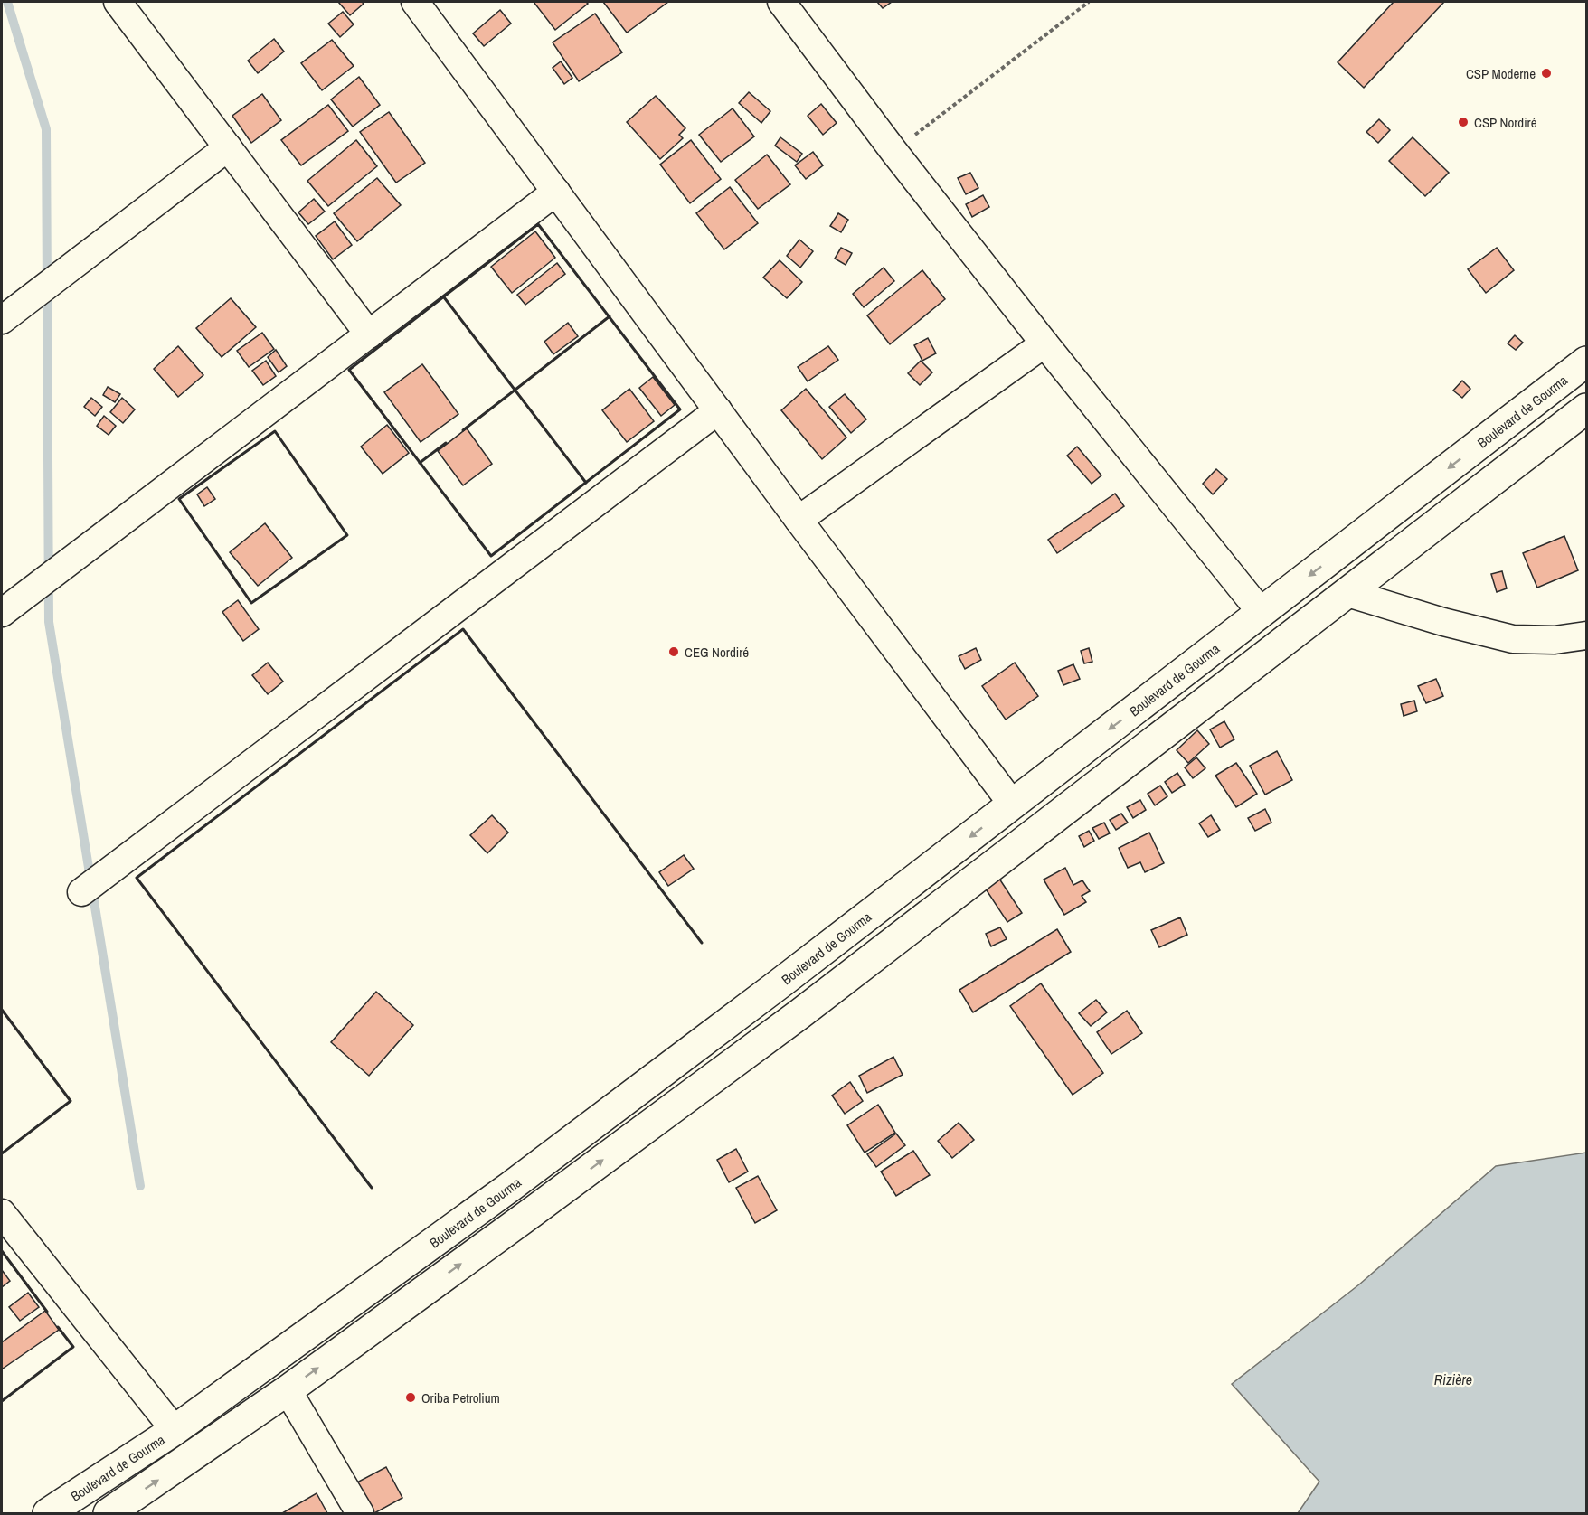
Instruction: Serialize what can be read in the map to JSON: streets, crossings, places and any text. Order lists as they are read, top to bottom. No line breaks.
{"streets":{"highway":["Boulevard de Gourma"]},"water":["Rizière"],"places":["CSP Moderne","CSP Nordiré","CEG Nordiré","Oriba Petrolium"]}
